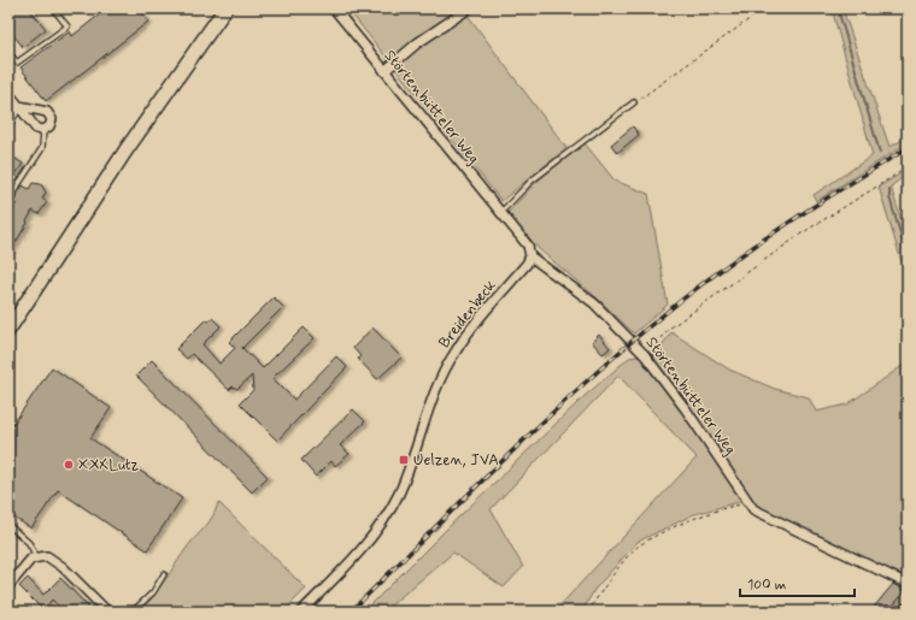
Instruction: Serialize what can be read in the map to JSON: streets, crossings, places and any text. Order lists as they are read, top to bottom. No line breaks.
{"streets":{"street":["Störtenbütteler Weg","Breidenbeck"]},"crossings":[["Störtenbütteler Weg","Breidenbeck"]],"places":{"transit":["Uelzen, JVA"],"other":["XXXLutz"]},"scale_bar":"100 m"}
